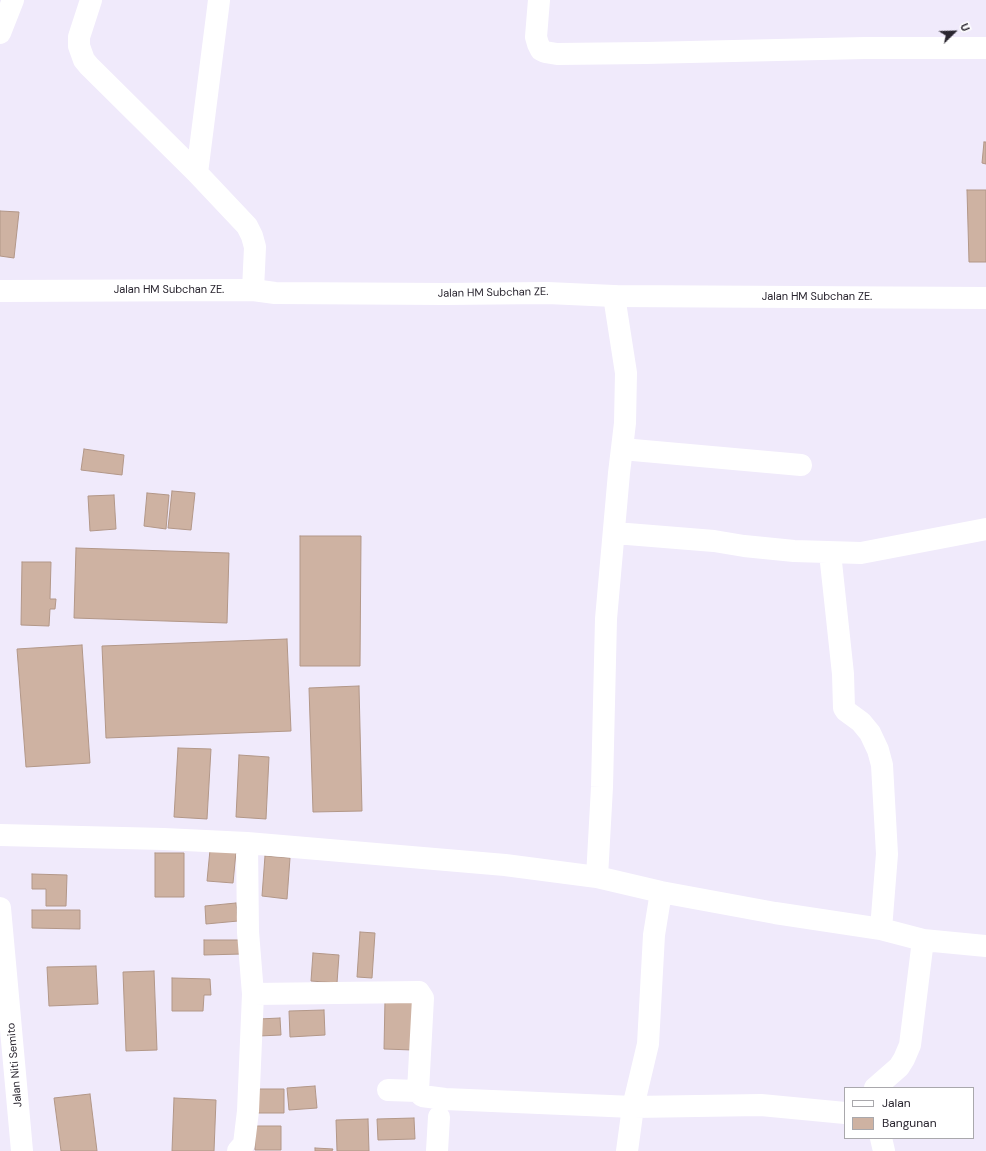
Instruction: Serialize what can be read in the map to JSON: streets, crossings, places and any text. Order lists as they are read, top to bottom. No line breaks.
{"streets":{"street":["Jalan HM Subchan ZE.","Jalan Niti Semito"]},"legend":["Jalan","Bangunan"],"north":"top right"}
